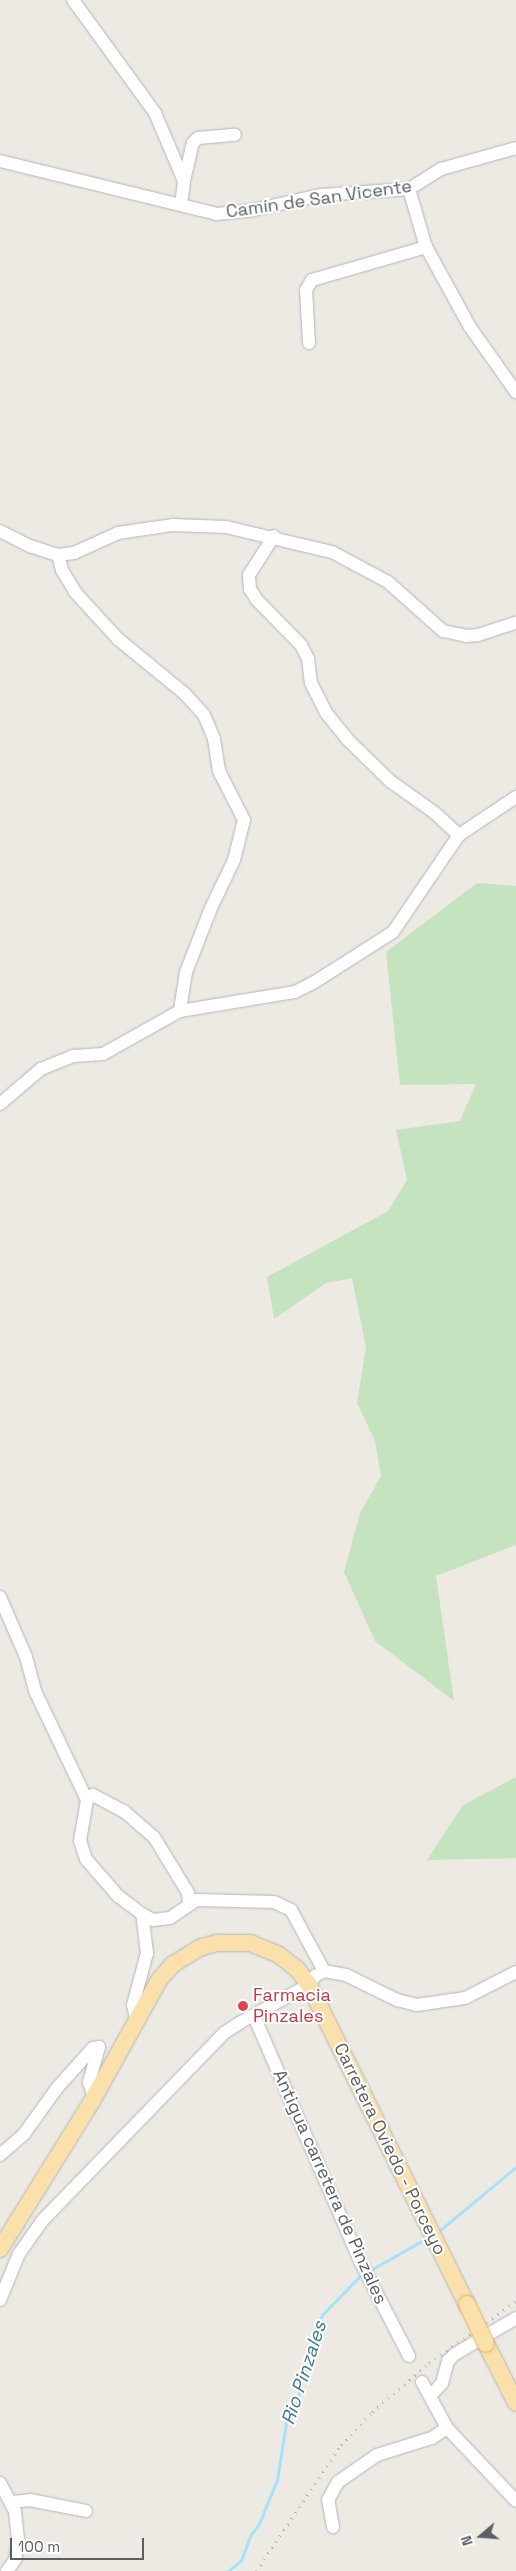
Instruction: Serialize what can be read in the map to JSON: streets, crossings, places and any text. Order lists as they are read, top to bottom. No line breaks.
{"streets":{"main road":["Carretera Oviedo - Porceyo"],"street":["Camín de San Vicente","Antigua carretera de Pinzales"]},"water":["Rio Pinzales"],"places":["Farmacia Pinzales"],"scale_bar":"100 m","north":"left"}
